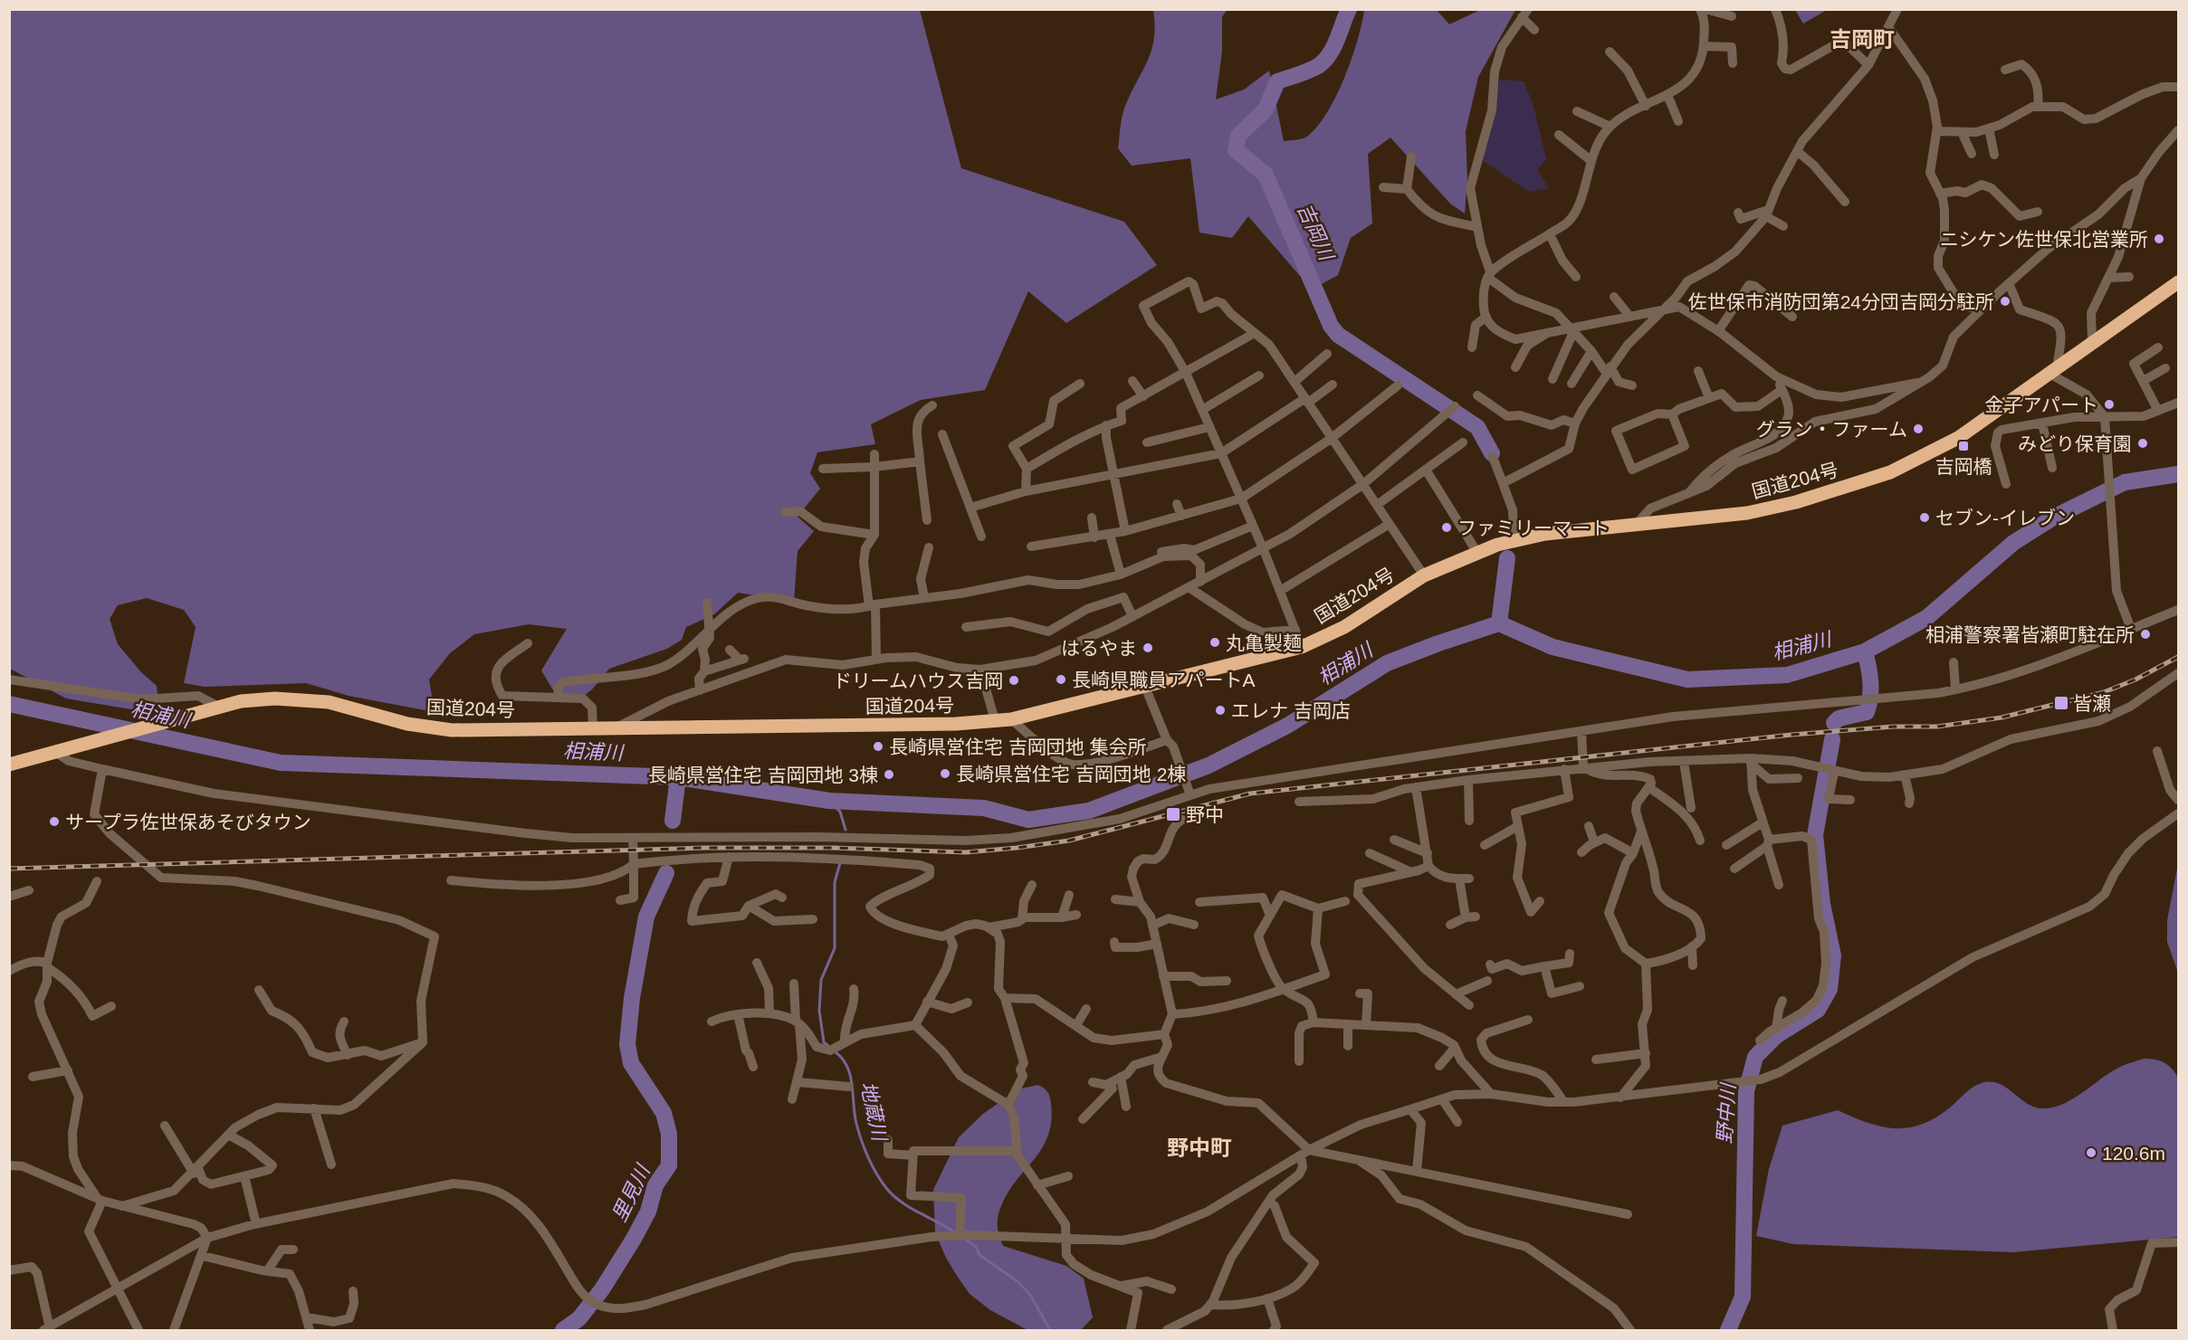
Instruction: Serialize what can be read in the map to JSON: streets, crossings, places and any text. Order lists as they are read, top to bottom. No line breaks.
{"streets":{"highway":["国道204号"]},"districts":["吉岡町","野中町"],"water":["吉岡川","相浦川","地蔵川","野中川","里見川"],"places":{"other":["ニシケン佐世保北営業所","佐世保市消防団第24分団吉岡分駐所","金子アパート","グラン・ファーム","みどり保育園","セブン-イレブン","ファミリーマート","相浦警察署皆瀬町駐在所","丸亀製麺","はるやま","長崎県職員アパートA","ドリームハウス吉岡","エレナ 吉岡店","長崎県営住宅 吉岡団地 集会所","長崎県営住宅 吉岡団地 2棟","長崎県営住宅 吉岡団地 3棟","サープラ佐世保あそびタウン","120.6m"],"transit":["吉岡橋","皆瀬","野中"]}}
